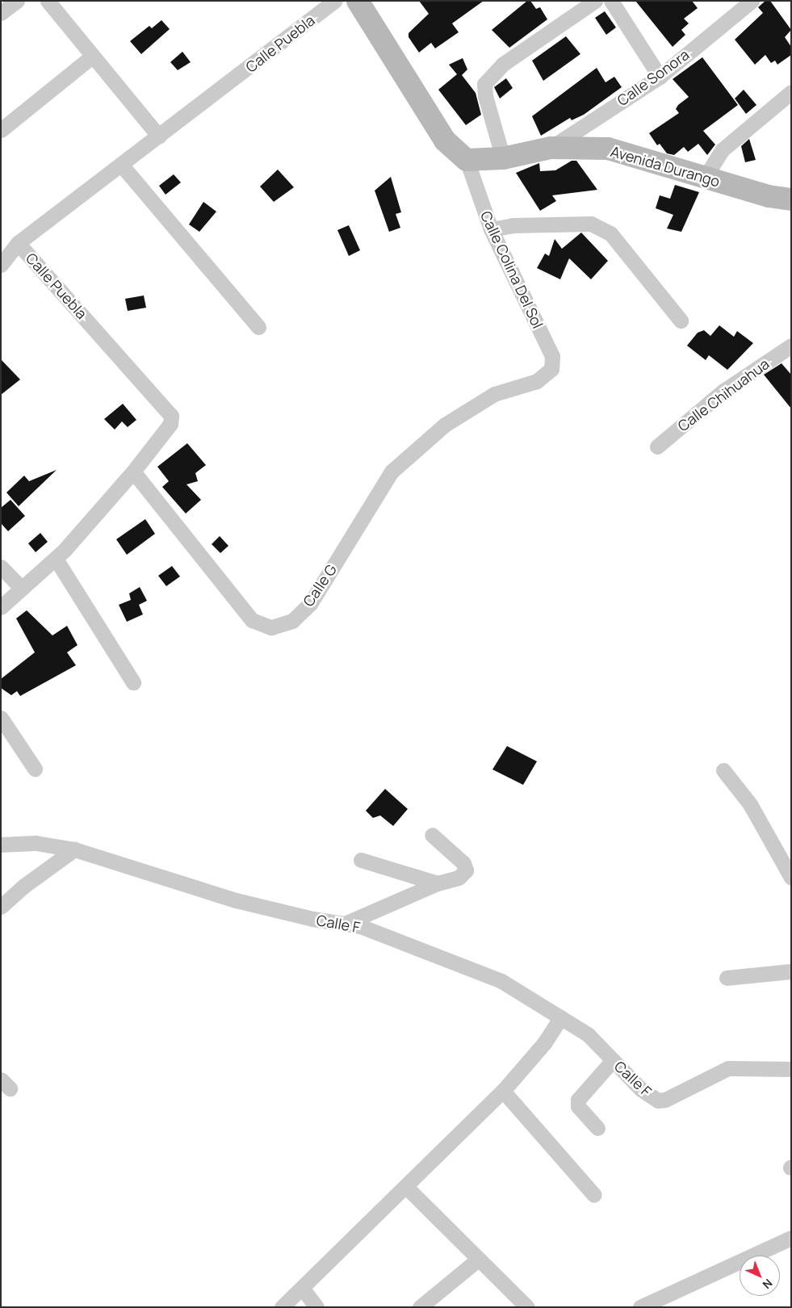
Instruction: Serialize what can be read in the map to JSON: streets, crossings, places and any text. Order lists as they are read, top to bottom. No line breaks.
{"streets":{"main road":["Avenida Durango","Calle Colina Del Sol"],"street":["Calle Puebla","Calle Sonora","Calle Chihuahua","Calle G","Calle F"]},"crossings":[["Calle Puebla","Calle G"],["Calle Sonora","Avenida Durango"],["Avenida Durango","Calle Colina Del Sol"],["Calle Colina Del Sol","Calle G"]],"north":"bottom right"}
